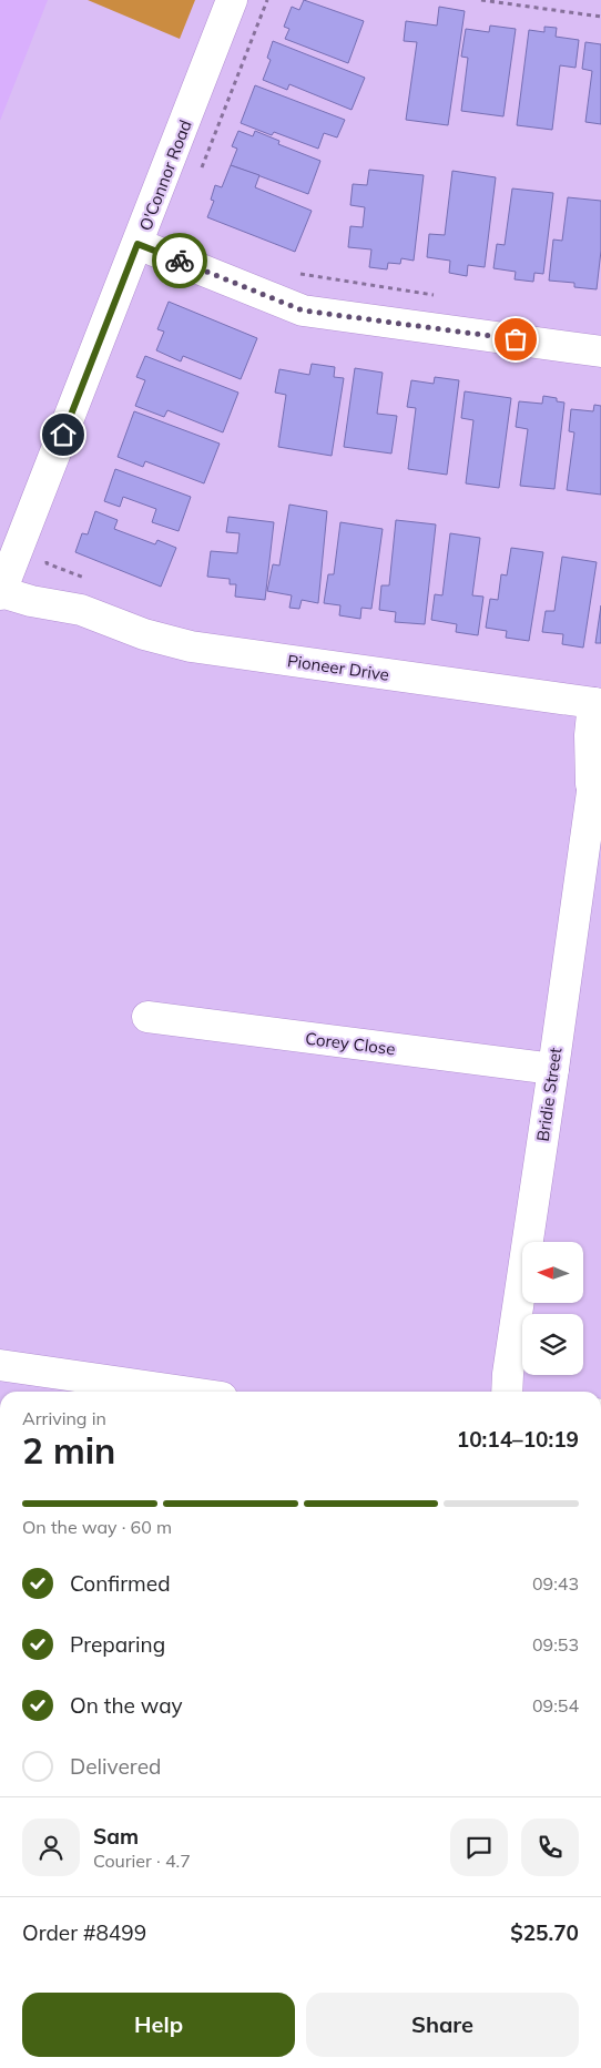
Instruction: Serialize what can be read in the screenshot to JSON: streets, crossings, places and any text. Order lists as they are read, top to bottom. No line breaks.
{"streets":{"street":["O'Connor Road","Pioneer Drive","Corey Close","Bridie Street"]},"crossings":[["O'Connor Road","Pioneer Drive"],["Pioneer Drive","Bridie Street"],["Corey Close","Bridie Street"]],"north":"left","page":{"heading":["2 min","Arriving in","10:14–10:19"],"panel":["Sam","Courier · 4.7","Order #8499","$25.70"],"bar":"On the way · 60 m","list":[["Confirmed","09:43"],["Preparing","09:53"],["On the way","09:54"],"Delivered"],"buttons":["Help","Share"]}}
